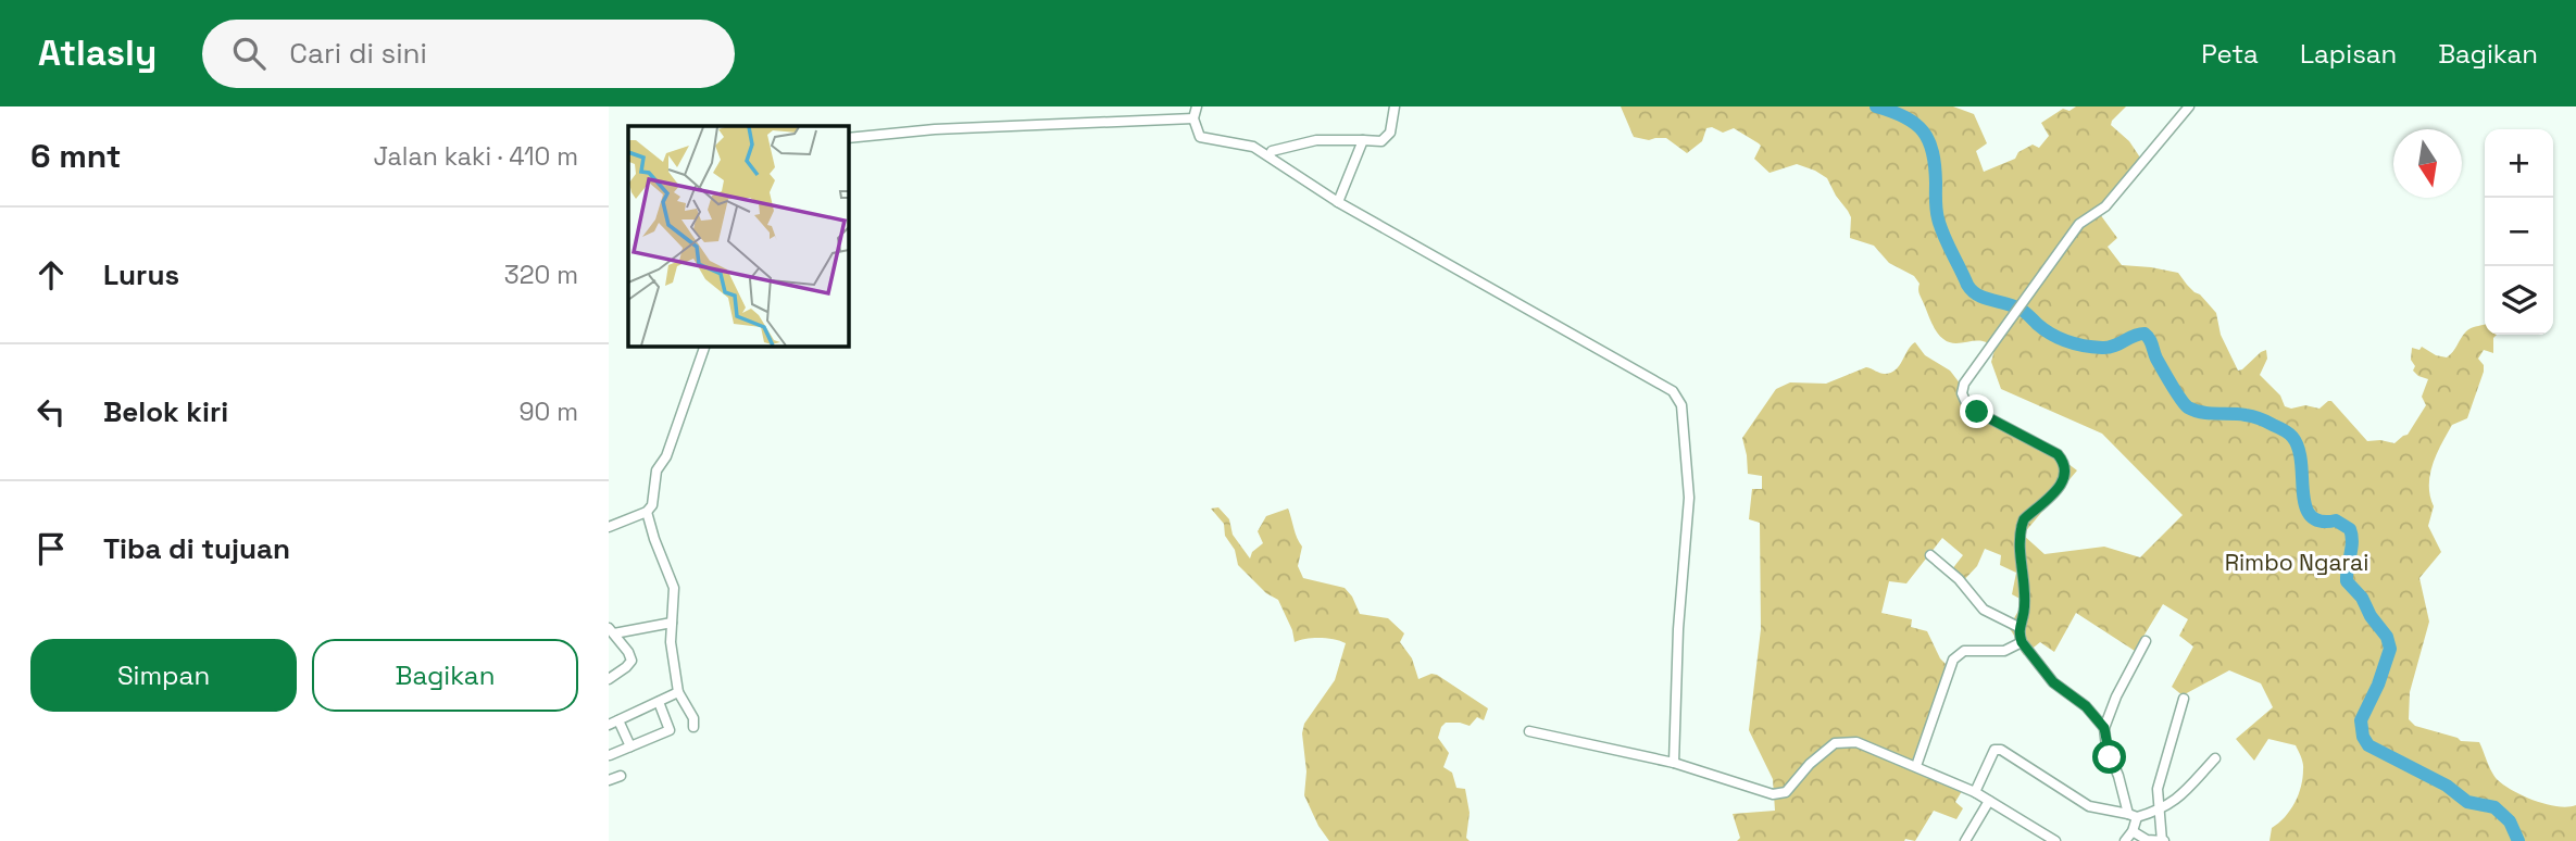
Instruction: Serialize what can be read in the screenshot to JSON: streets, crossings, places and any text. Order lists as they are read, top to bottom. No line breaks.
{"parks":["Rimbo Ngarai"],"north":"bottom","page":{"header":"Atlasly","search":"Cari di sini","nav":["Peta","Lapisan","Bagikan"],"heading":["6 mnt","Jalan kaki · 410 m"],"map_buttons":["+","−"],"list":[["Lurus","320 m"],["Belok kiri","90 m"],"Tiba di tujuan"],"buttons":["Simpan","Bagikan"]}}
